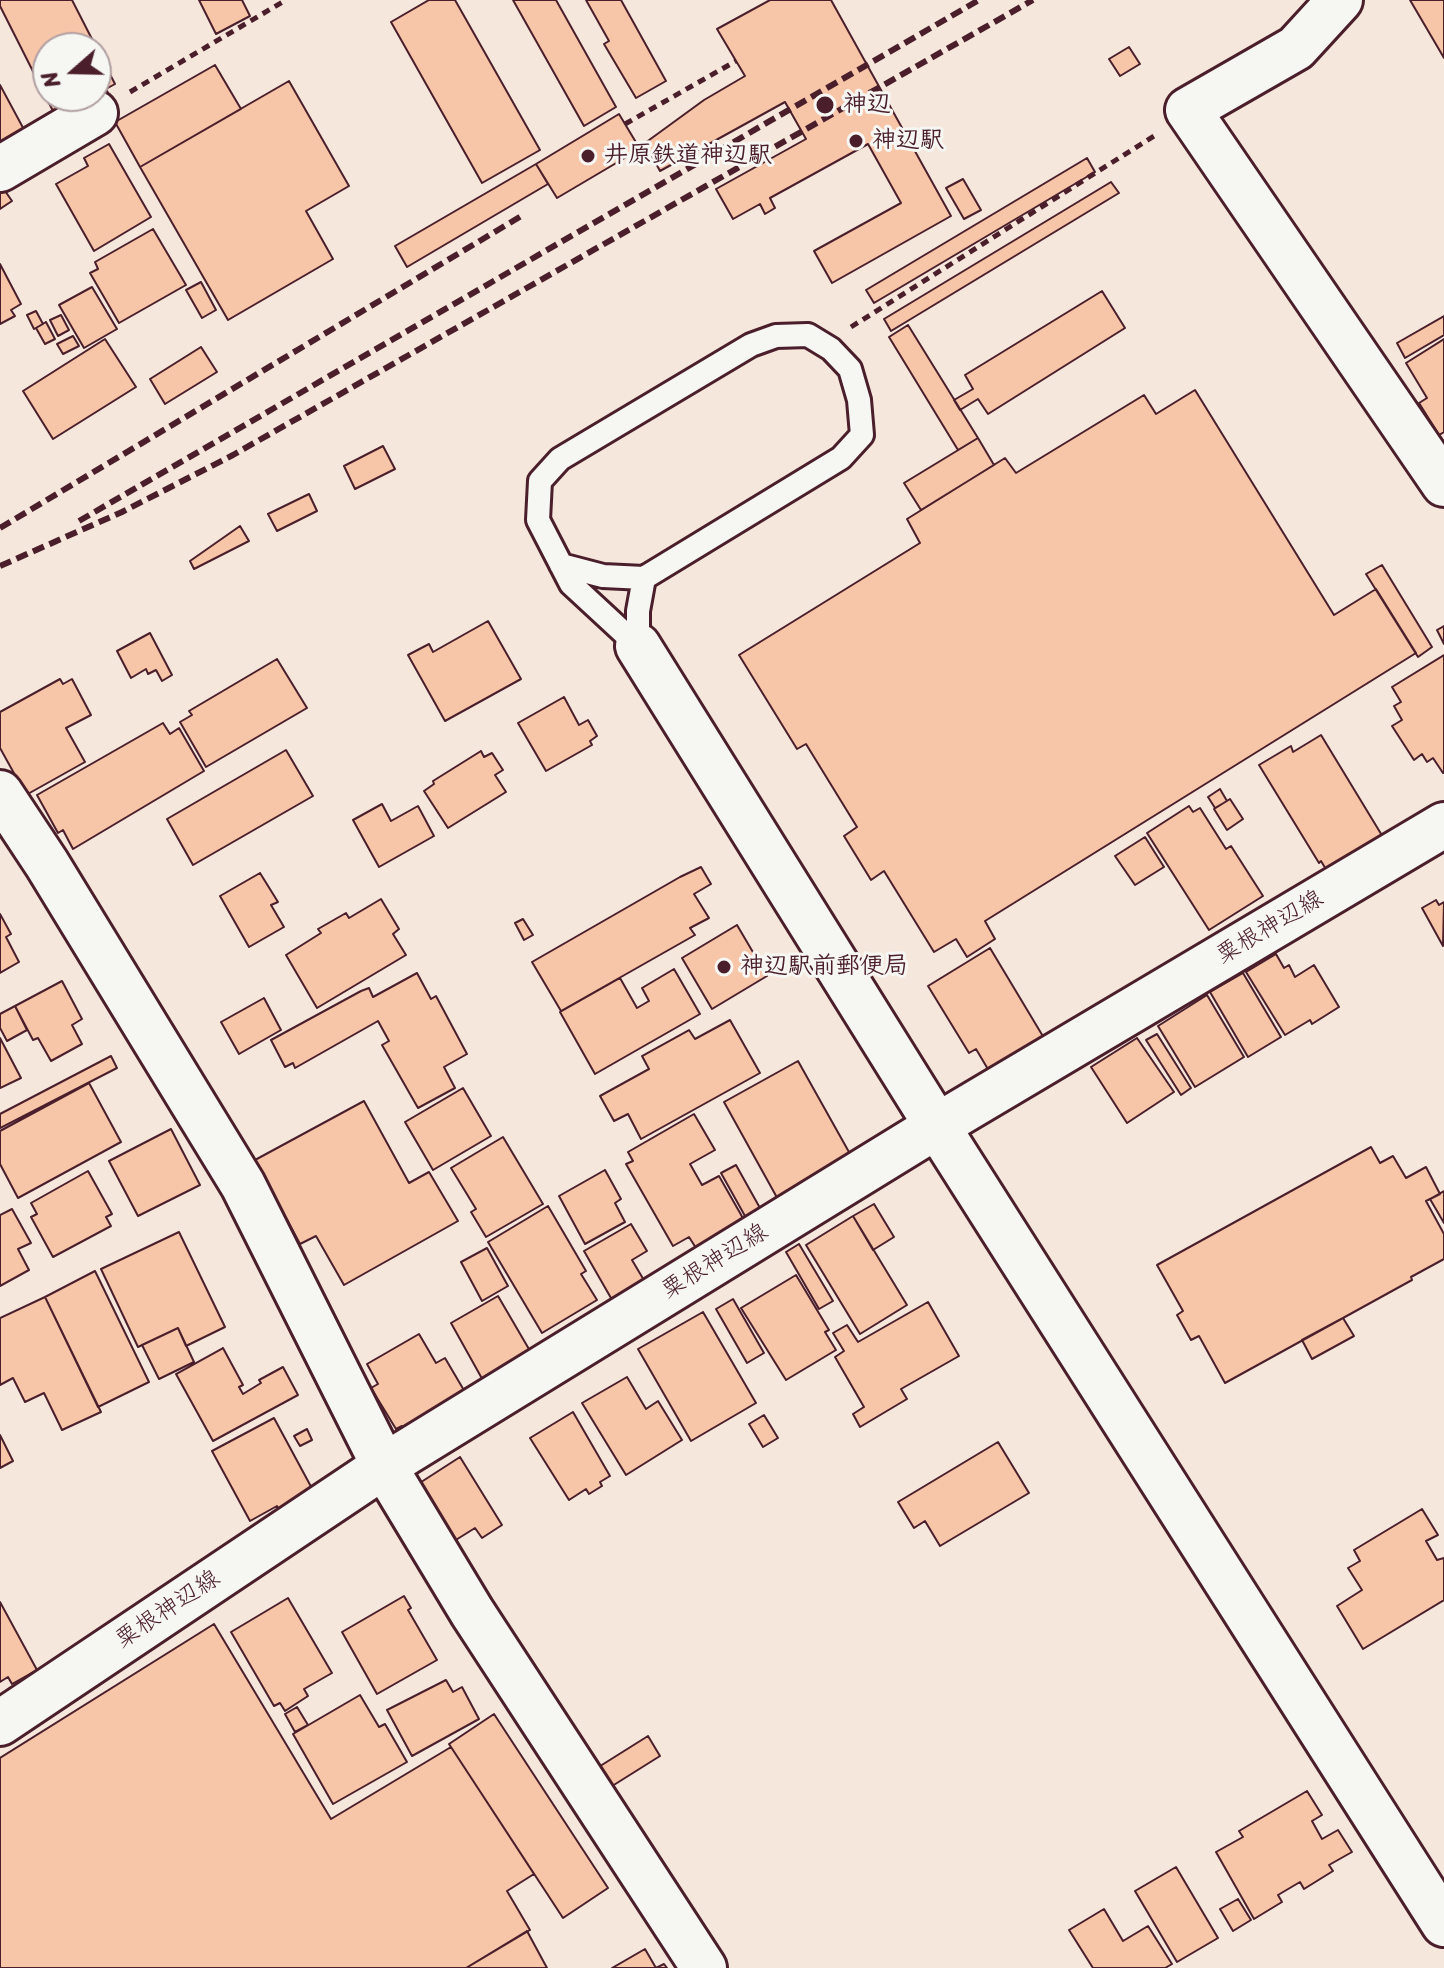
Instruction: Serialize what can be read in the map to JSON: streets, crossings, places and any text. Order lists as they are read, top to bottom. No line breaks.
{"streets":{"street":["粟根神辺線"]},"places":["神辺","神辺駅","井原鉄道神辺駅","神辺駅前郵便局"],"north":"left"}
